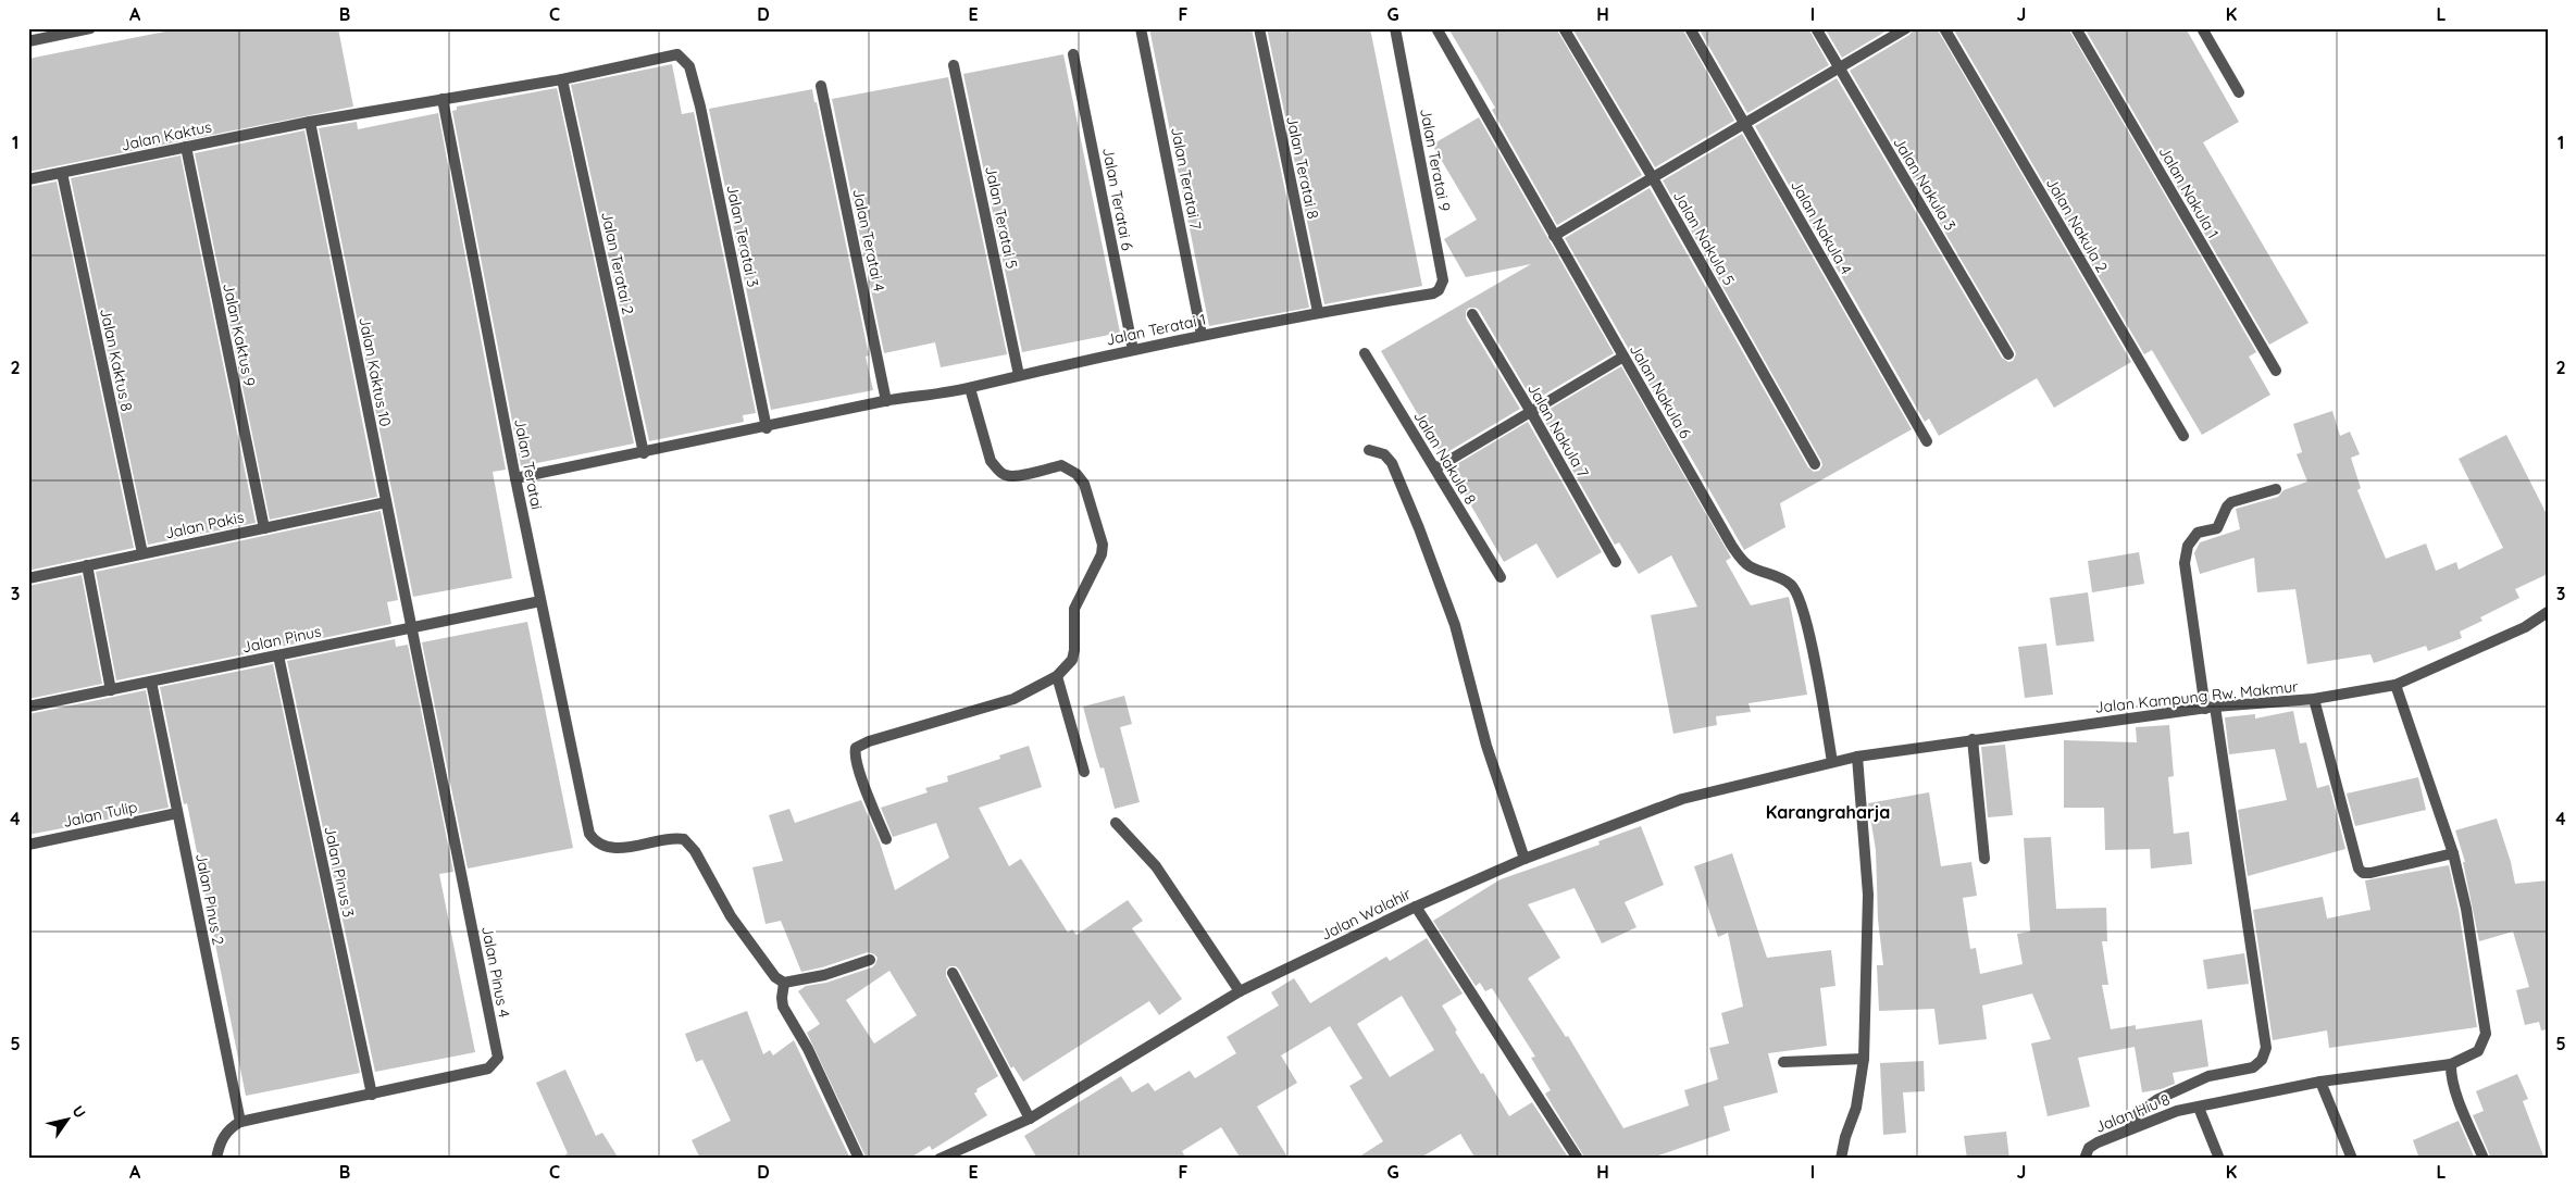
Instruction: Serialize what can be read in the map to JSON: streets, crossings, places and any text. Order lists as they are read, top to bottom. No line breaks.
{"streets":{"street":["Jalan Kaktus","Jalan Teratai 9","Jalan Teratai 8","Jalan Teratai 7","Jalan Nakula 3","Jalan Nakula 1","Jalan Teratai 6","Jalan Teratai 5","Jalan Nakula 2","Jalan Nakula 4","Jalan Teratai 3","Jalan Nakula 5","Jalan Teratai 4","Jalan Teratai 2","Jalan Teratai 1","Jalan Kaktus 9","Jalan Kaktus 8","Jalan Kaktus 10","Jalan Nakula 6","Jalan Nakula 7","Jalan Nakula 8","Jalan Teratai","Jalan Pakis","Jalan Pinus","Jalan Kampung Rw. Makmur","Jalan Tulip","Jalan Pinus 3","Jalan Pinus 2","Jalan Walahir","Jalan Pinus 4","Jalan Hiu 8"]},"crossings":[["Jalan Kaktus","Jalan Teratai 3"],["Jalan Kaktus","Jalan Teratai 2"],["Jalan Kaktus","Jalan Kaktus 9"],["Jalan Kaktus","Jalan Kaktus 8"],["Jalan Kaktus","Jalan Kaktus 10"],["Jalan Kaktus","Jalan Teratai"],["Jalan Teratai 9","Jalan Teratai 1"],["Jalan Teratai 8","Jalan Teratai 1"],["Jalan Teratai 7","Jalan Teratai 1"],["Jalan Teratai 6","Jalan Teratai 1"],["Jalan Teratai 5","Jalan Teratai 1"],["Jalan Teratai 3","Jalan Teratai 1"],["Jalan Teratai 4","Jalan Teratai 1"],["Jalan Teratai 2","Jalan Teratai 1"],["Jalan Teratai 1","Jalan Teratai"],["Jalan Kaktus 9","Jalan Pakis"],["Jalan Kaktus 8","Jalan Pakis"],["Jalan Kaktus 10","Jalan Pakis"],["Jalan Kaktus 10","Jalan Pinus"],["Jalan Kaktus 10","Jalan Pinus 4"],["Jalan Nakula 6","Jalan Kampung Rw. Makmur"],["Jalan Nakula 6","Jalan Walahir"],["Jalan Teratai","Jalan Pinus"],["Jalan Pinus","Jalan Pinus 3"],["Jalan Pinus","Jalan Pinus 2"],["Jalan Pinus","Jalan Pinus 4"],["Jalan Kampung Rw. Makmur","Jalan Walahir"],["Jalan Kampung Rw. Makmur","Jalan Hiu 8"],["Jalan Tulip","Jalan Pinus 2"],["Jalan Pinus 3","Jalan Pinus 4"],["Jalan Pinus 2","Jalan Pinus 4"]],"districts":["Karangraharja"],"north":"top right","grid":{"columns":["A","B","C","D","E","F","G","H","I","J","K","L"],"rows":["1","2","3","4","5"]}}
